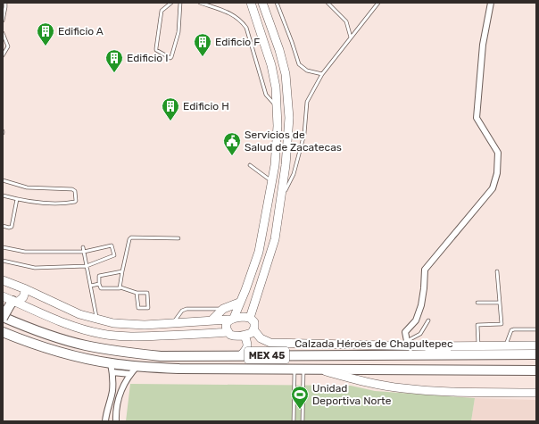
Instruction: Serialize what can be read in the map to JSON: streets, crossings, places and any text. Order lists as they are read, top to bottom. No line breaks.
{"streets":{"main road":["Calzada Héroes de Chapultepec","MEX 45"]},"places":{"building":["Edificio A","Edificio F","Edificio I","Edificio H"],"public building":["Servicios de Salud de Zacatecas"],"sports":["Unidad Deportiva Norte"]}}
